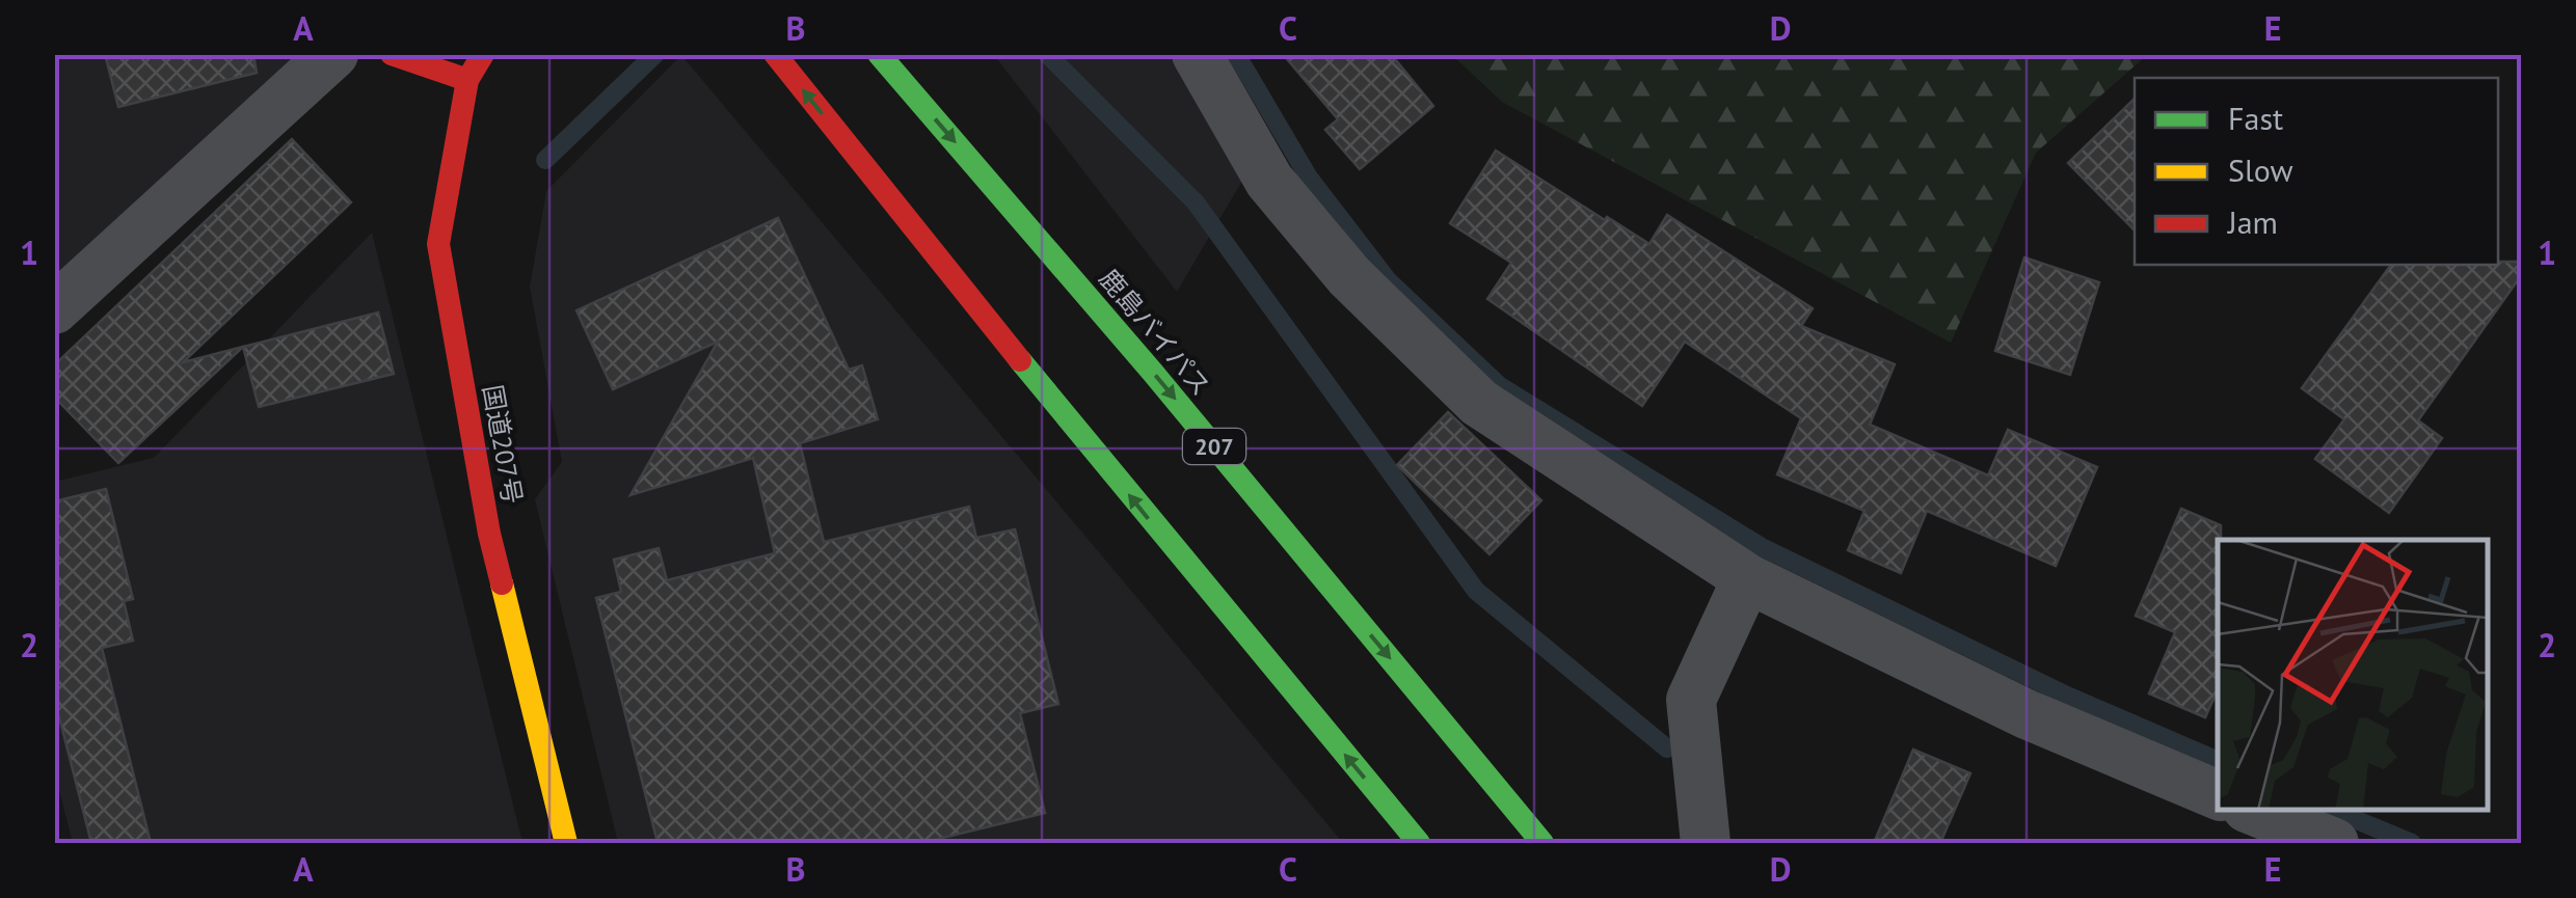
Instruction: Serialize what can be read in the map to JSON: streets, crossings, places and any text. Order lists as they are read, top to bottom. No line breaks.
{"streets":{"main road":["鹿島バイパス","国道207号","207"]},"legend":["Fast","Slow","Jam"],"grid":{"columns":["A","B","C","D","E"],"rows":["1","2"]}}
